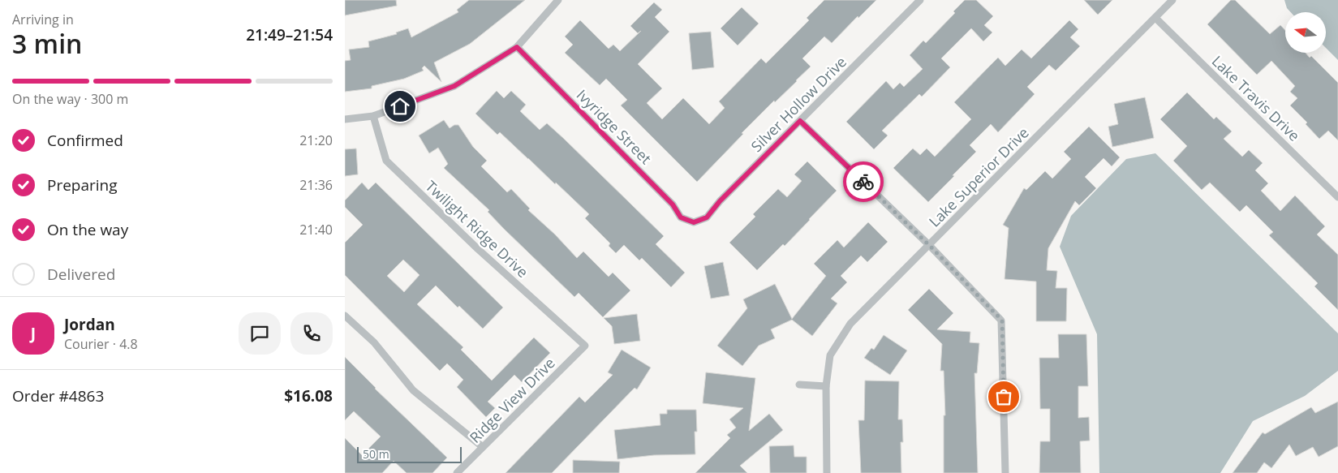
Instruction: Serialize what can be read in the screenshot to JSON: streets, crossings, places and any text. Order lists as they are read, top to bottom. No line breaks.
{"streets":{"street":["Lake Travis Drive","Silver Hollow Drive","Ivyridge Street","Lake Superior Drive","Twilight Ridge Drive","Ridge View Drive"]},"crossings":[["Lake Travis Drive","Lake Superior Drive"],["Silver Hollow Drive","Ivyridge Street"],["Twilight Ridge Drive","Ridge View Drive"]],"scale_bar":"50 m","north":"left","page":{"heading":["3 min","Arriving in","21:49–21:54"],"panel":["Jordan","Courier · 4.8","Order #4863","$16.08"],"bar":"On the way · 300 m","list":[["Confirmed","21:20"],["Preparing","21:36"],["On the way","21:40"],"Delivered"],"round":"J","scale":"50 m"}}
